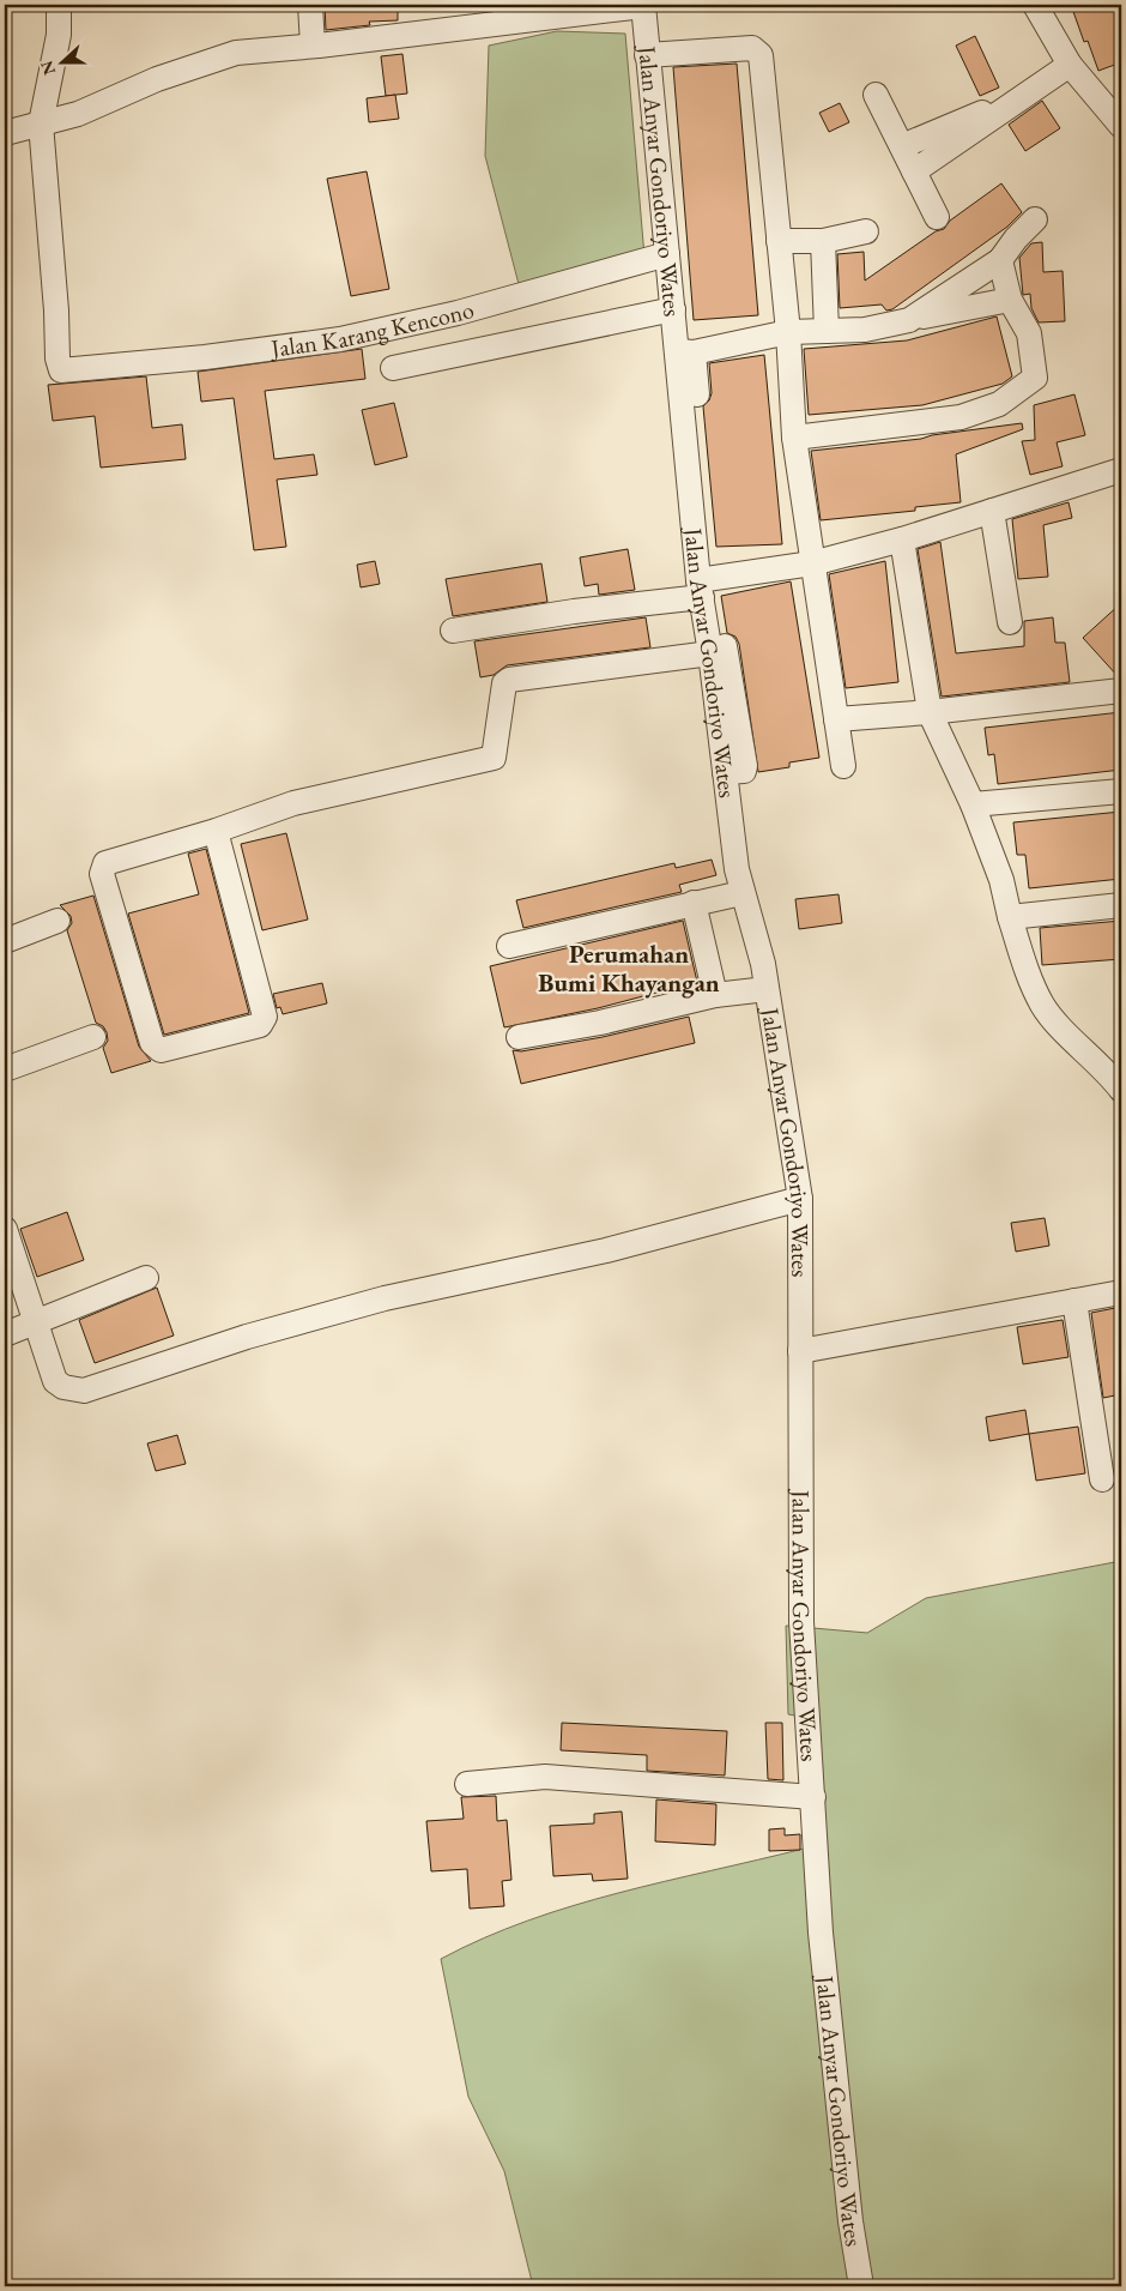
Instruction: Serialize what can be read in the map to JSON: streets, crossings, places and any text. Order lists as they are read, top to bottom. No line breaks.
{"streets":{"street":["Jalan Anyar Gondoriyo Wates","Jalan Karang Kencono"]},"crossings":[["Jalan Anyar Gondoriyo Wates","Jalan Karang Kencono"]],"districts":["Perumahan Bumi Khayangan"],"north":"left"}
